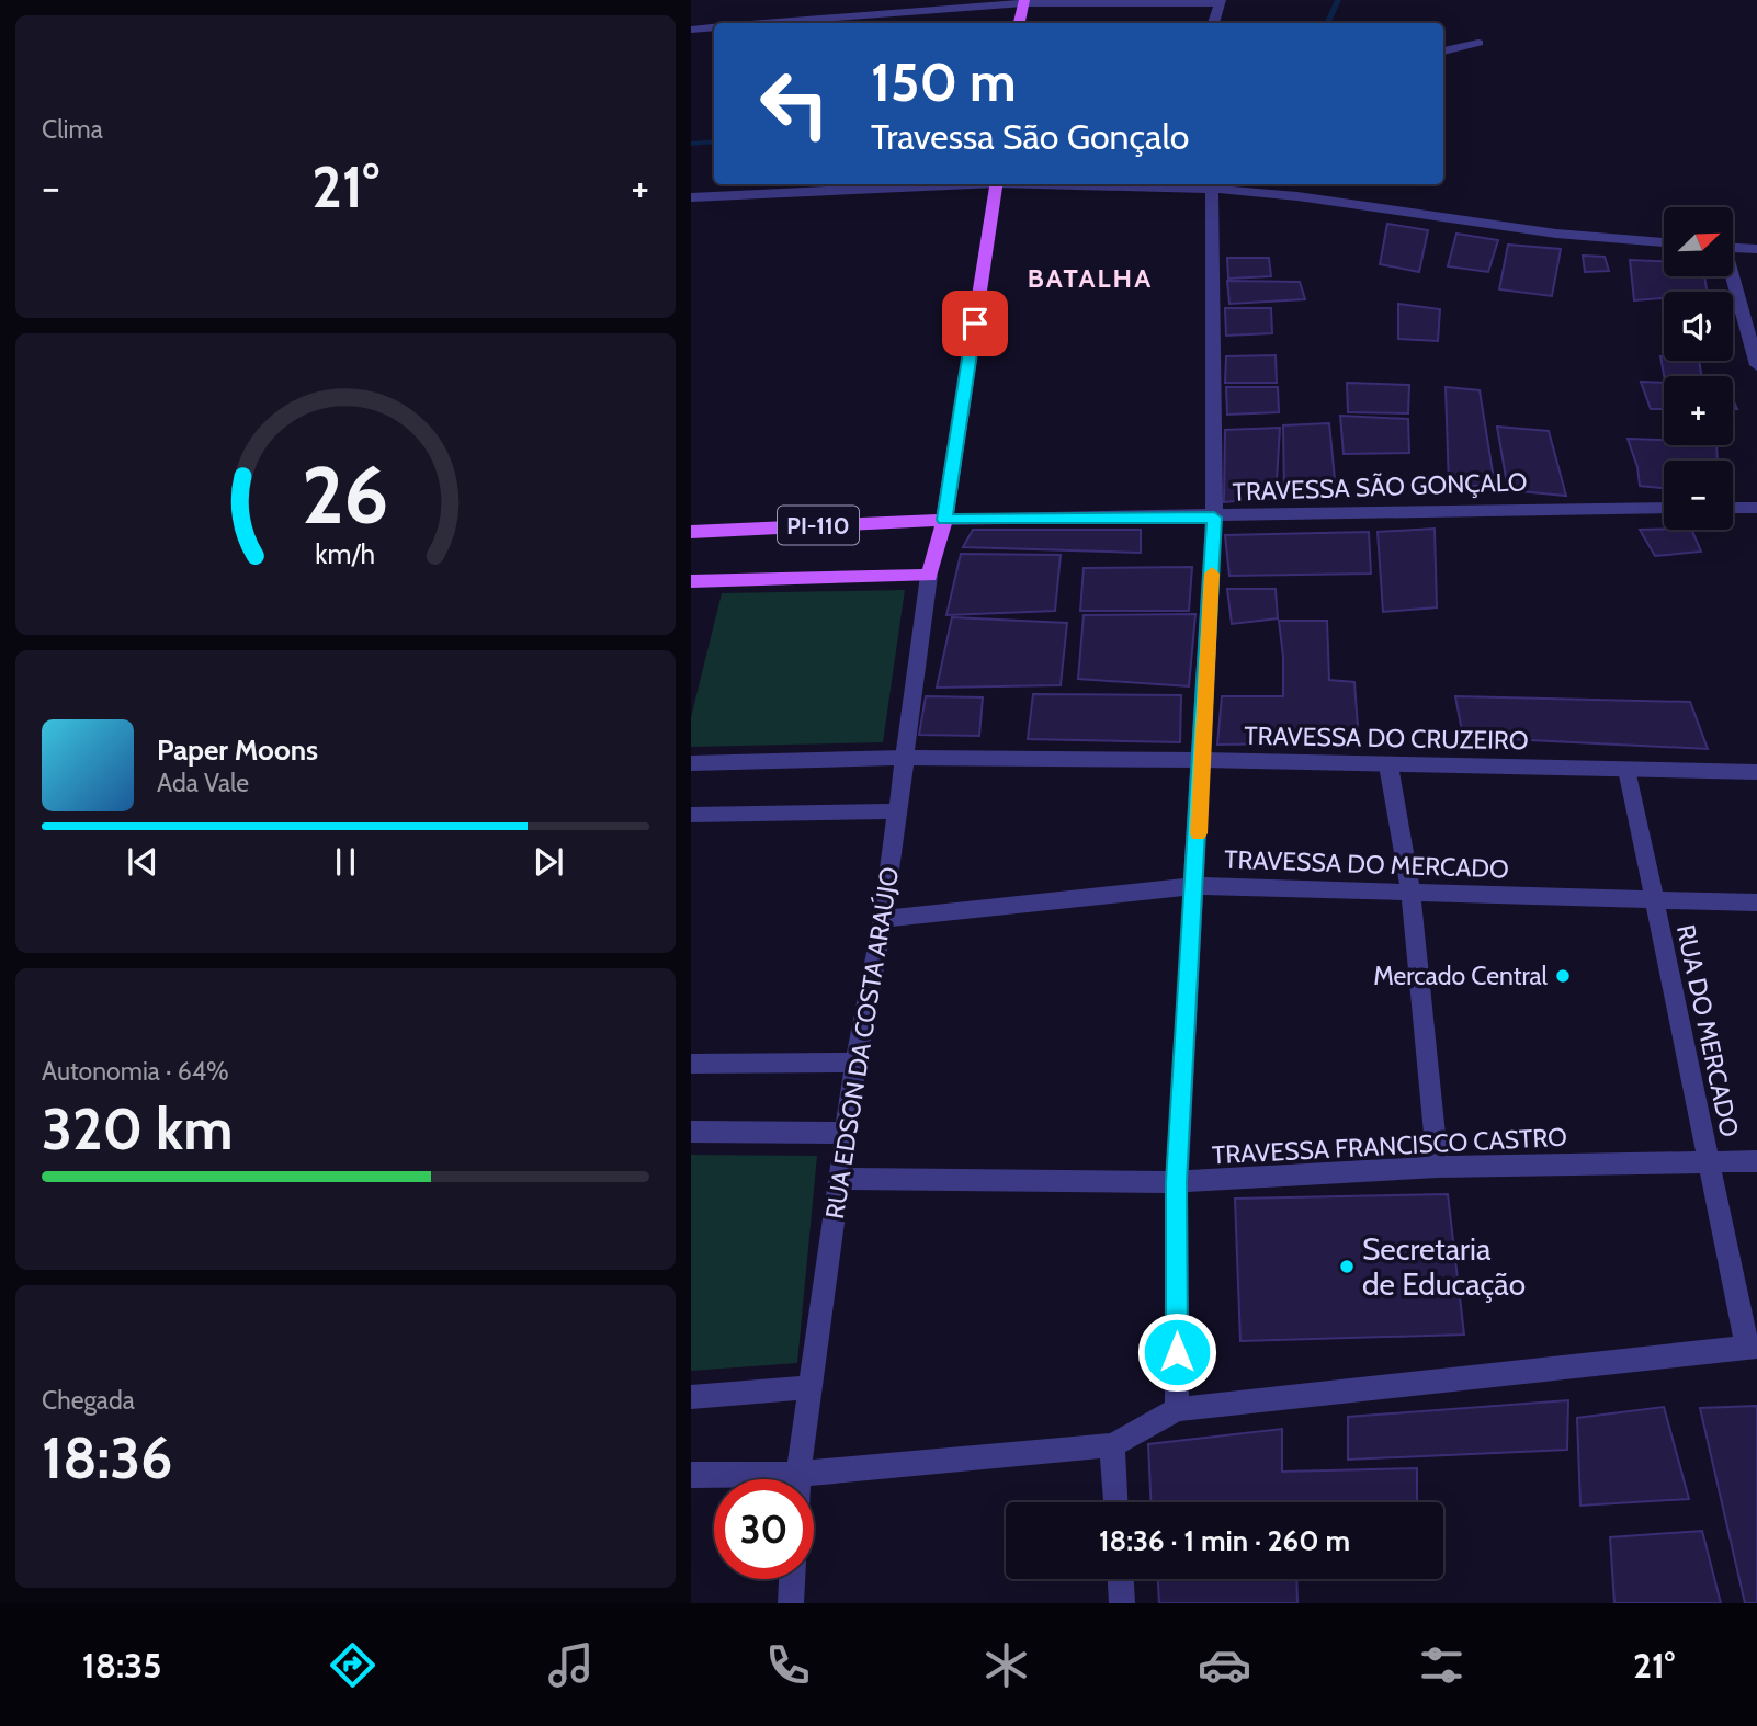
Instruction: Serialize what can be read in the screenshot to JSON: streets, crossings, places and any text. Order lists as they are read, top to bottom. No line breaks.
{"streets":{"main road":["PI-110"],"street":["TRAVESSA SÃO GONÇALO","TRAVESSA DO CRUZEIRO","TRAVESSA DO MERCADO","RUA DO MERCADO","RUA EDSON DA COSTA ARAÚJO","TRAVESSA FRANCISCO CASTRO"]},"crossings":[["TRAVESSA SÃO GONÇALO","PI-110"],["PI-110","RUA EDSON DA COSTA ARAÚJO"],["TRAVESSA DO CRUZEIRO","RUA DO MERCADO"],["TRAVESSA DO CRUZEIRO","RUA EDSON DA COSTA ARAÚJO"],["TRAVESSA DO MERCADO","RUA DO MERCADO"],["TRAVESSA DO MERCADO","RUA EDSON DA COSTA ARAÚJO"],["RUA DO MERCADO","TRAVESSA FRANCISCO CASTRO"],["RUA EDSON DA COSTA ARAÚJO","TRAVESSA FRANCISCO CASTRO"]],"districts":["BATALHA"],"places":["Mercado Central","Secretaria de Educação"],"north":"top right","page":{"tile":["Clima",["Autonomia · 64%","320 km"],["Chegada","18:36"]],"turn":["150 m","Travessa São Gonçalo"],"heat":["−","21°","+"],"map_buttons":["+","−"],"song":["Paper Moons","Ada Vale"],"limit":"30","trip":"18:36 · 1 min · 260 m","tabs":["18:35","21°"],"gauge":["26","km/h"]}}
